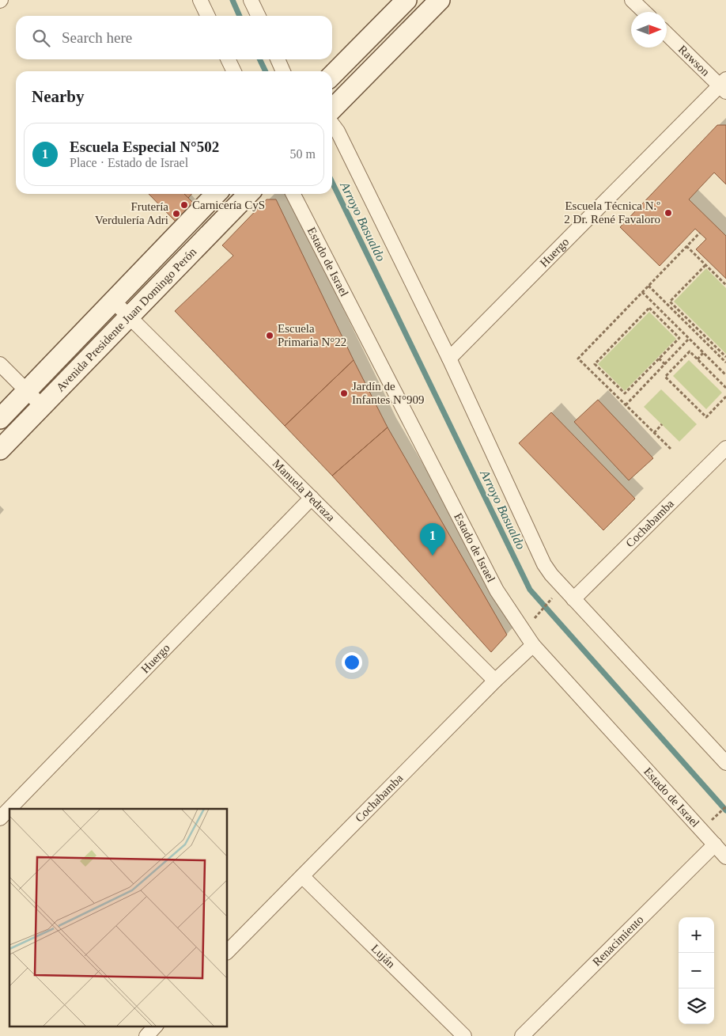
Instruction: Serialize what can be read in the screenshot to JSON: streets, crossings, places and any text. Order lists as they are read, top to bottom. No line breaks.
{"streets":{"main road":["Avenida Presidente Juan Domingo Perón"],"street":["Rawson","Huergo","Estado de Israel","Manuela Pedraza","Cochabamba","Renacimiento","Luján"]},"crossings":[["Rawson","Huergo"],["Huergo","Manuela Pedraza"],["Estado de Israel","Cochabamba"],["Estado de Israel","Renacimiento"],["Avenida Presidente Juan Domingo Perón","Manuela Pedraza"],["Manuela Pedraza","Cochabamba"],["Cochabamba","Luján"]],"water":["Arroyo Basualdo"],"places":["Carnicería CyS","Escuela Técnica N.º 2 Dr. René Favaloro","Frutería Verdulería Adri","Escuela Primaria N°22","Jardín de Infantes N°909"],"north":"right","page":{"search":"Search here","heading":"Nearby","list":[{"mark":"1","name":"Escuela Especial N°502","note":"Place · Estado de Israel","value":"50 m"}],"pins":"1","map_buttons":["+","−"]}}
